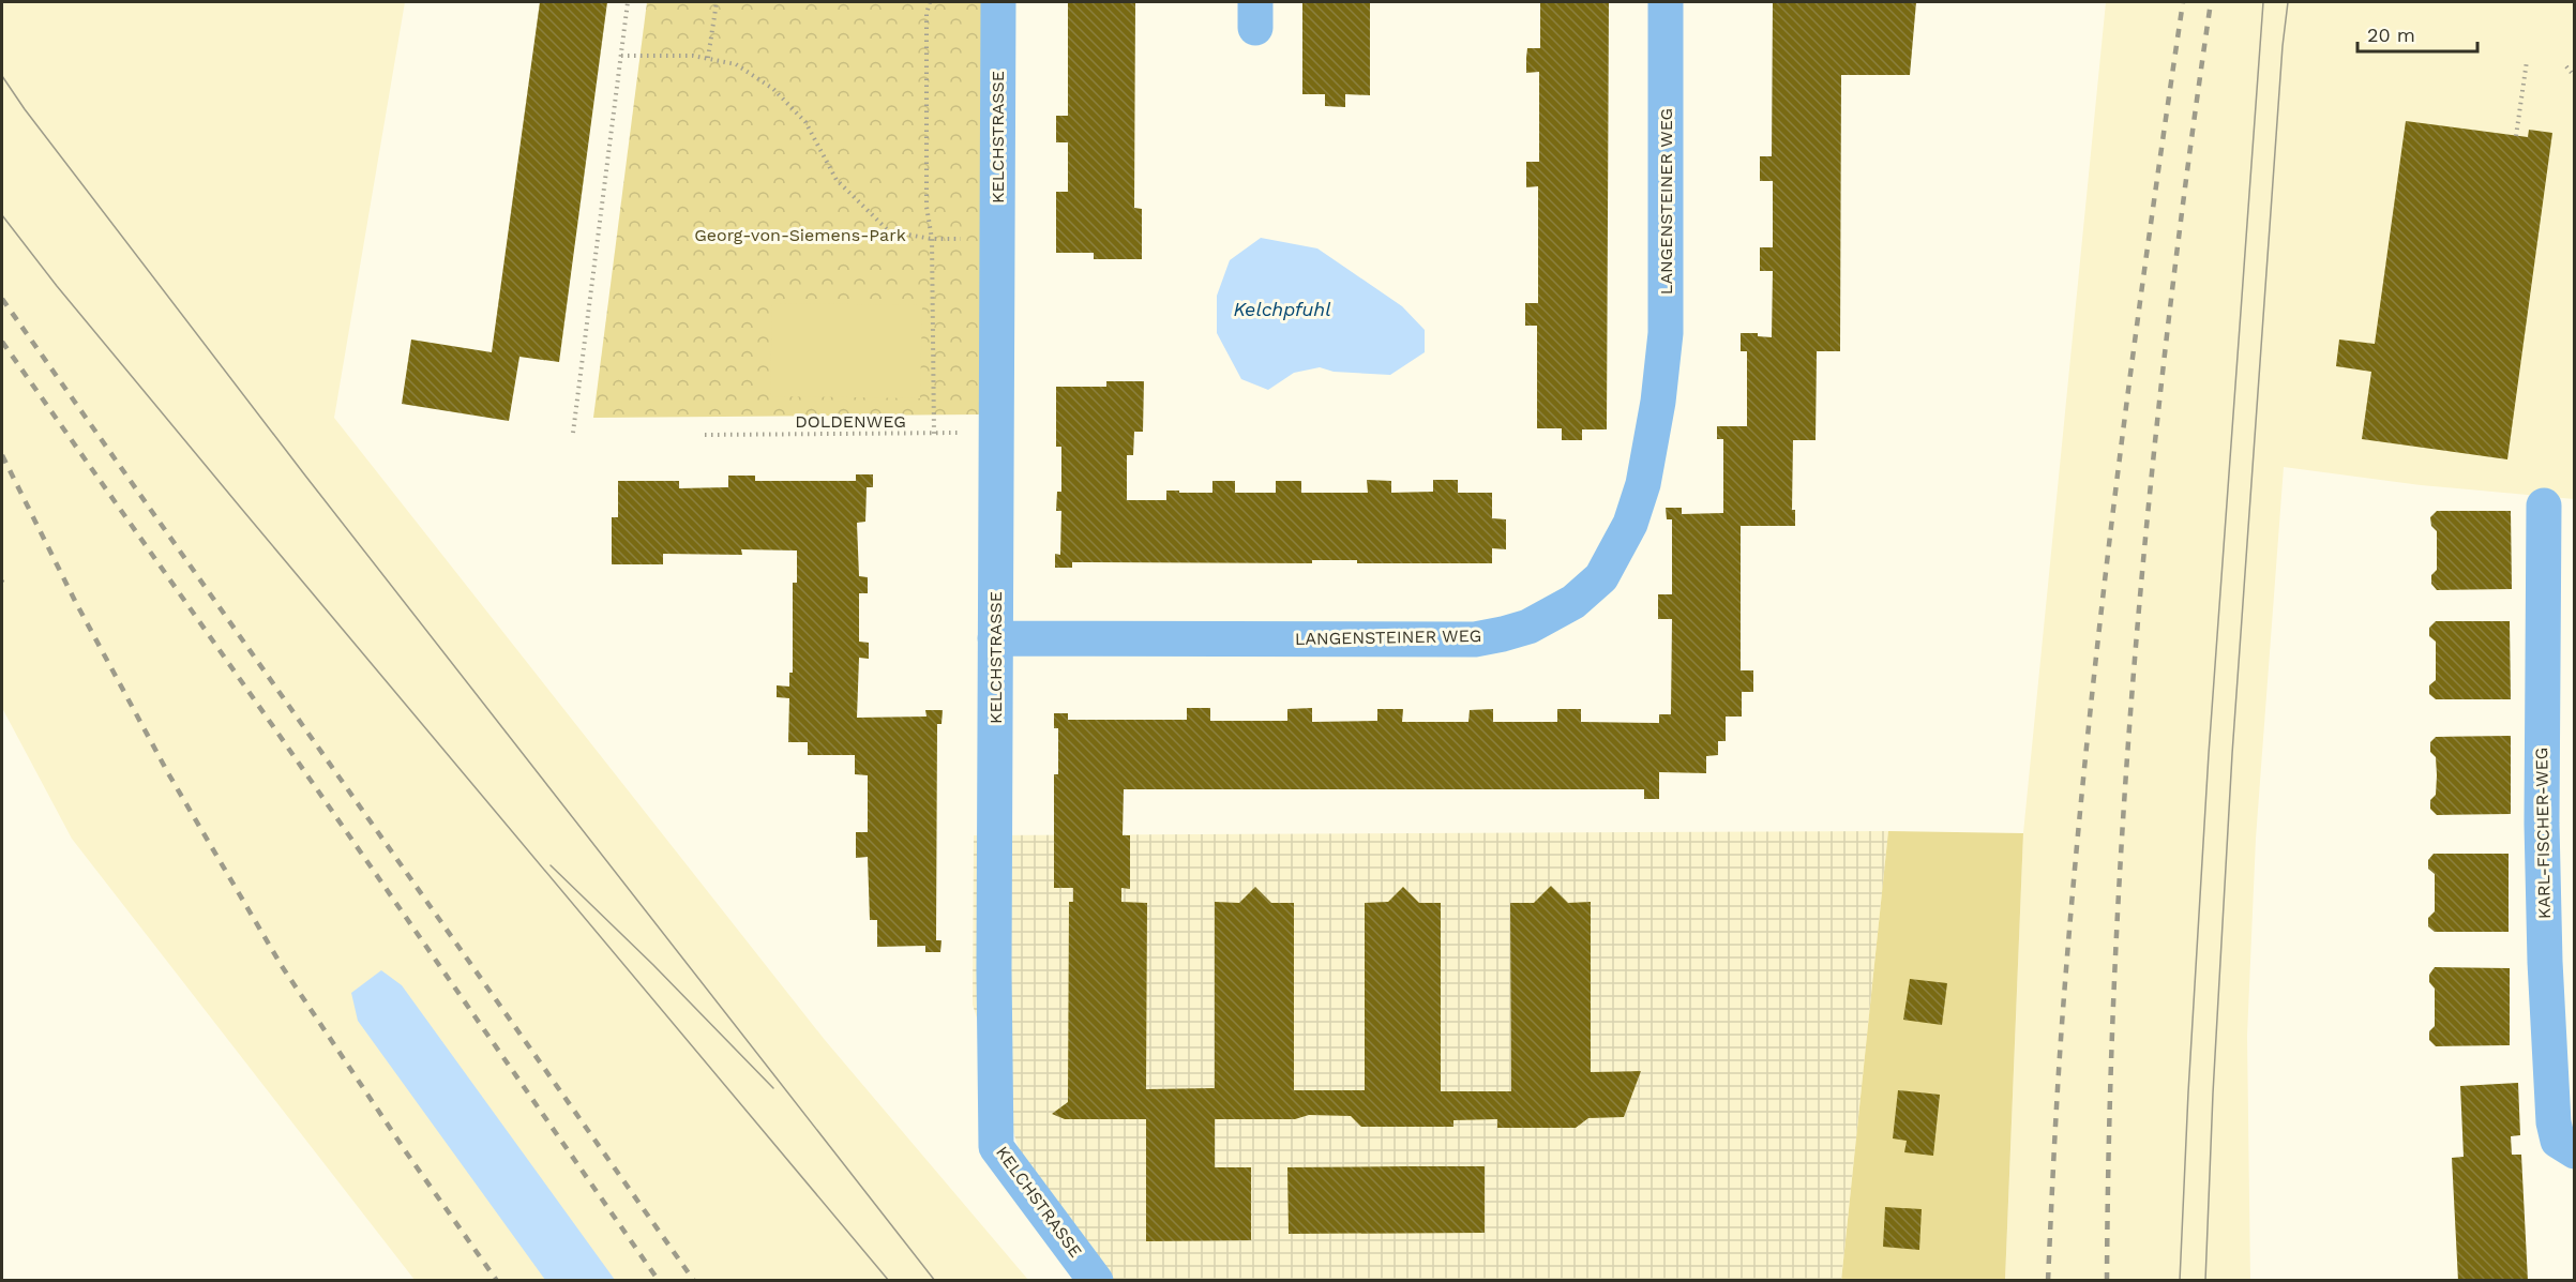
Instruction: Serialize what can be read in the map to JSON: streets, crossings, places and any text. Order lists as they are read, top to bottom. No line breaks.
{"streets":{"street":["KELCHSTRASSE","LANGENSTEINER WEG","KARL-FISCHER-WEG"],"path":["DOLDENWEG"]},"crossings":[["KELCHSTRASSE","LANGENSTEINER WEG"],["KELCHSTRASSE","DOLDENWEG"]],"water":["Kelchpfuhl"],"parks":["Georg-von-Siemens-Park"],"scale_bar":"20 m"}
